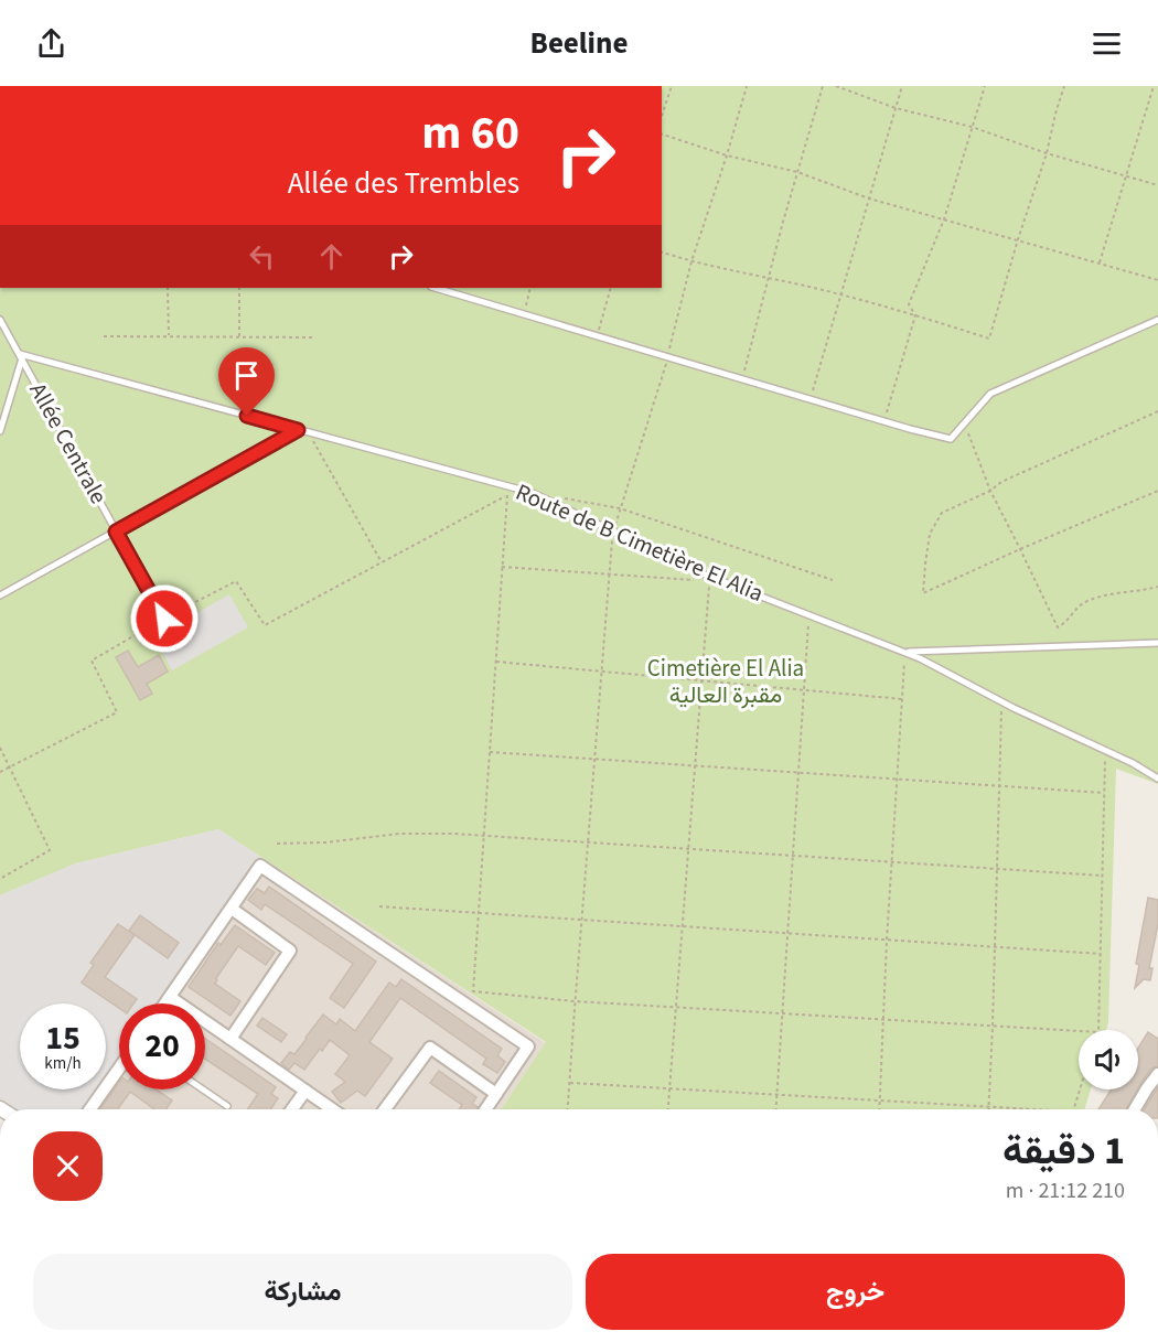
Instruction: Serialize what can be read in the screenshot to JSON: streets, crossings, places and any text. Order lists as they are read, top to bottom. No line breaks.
{"streets":{"lane":["Allée Centrale","Route de B Cimetière El Alia"]},"crossings":[["Allée Centrale","Route de B Cimetière El Alia"]],"parks":["Cimetière El Alia مقبرة العالية"],"page":{"header":"Beeline","turn":["60 m","Allée des Trembles"],"speed":"15 km/h","limit":"20","heading":["1 دقيقة","210 m · 21:12"],"buttons":["خروج","مشاركة"]}}
